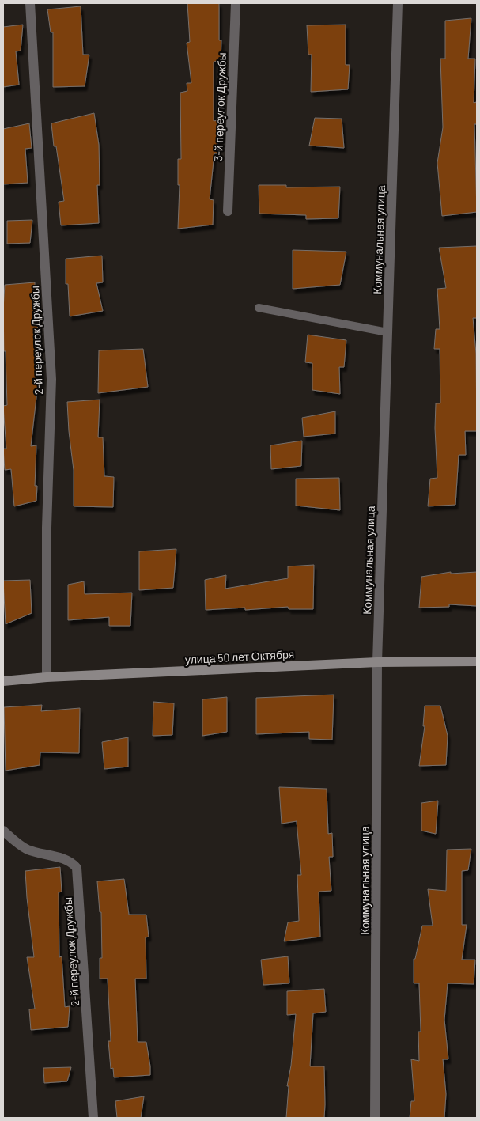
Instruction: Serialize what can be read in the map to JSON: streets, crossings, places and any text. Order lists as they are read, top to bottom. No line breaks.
{"streets":{"main road":["улица 50 лет Октября"],"street":["3-й переулок Дружбы","Коммунальная улица","2-й переулок Дружбы"]},"crossings":[["Коммунальная улица","улица 50 лет Октября"],["2-й переулок Дружбы","улица 50 лет Октября"]]}
